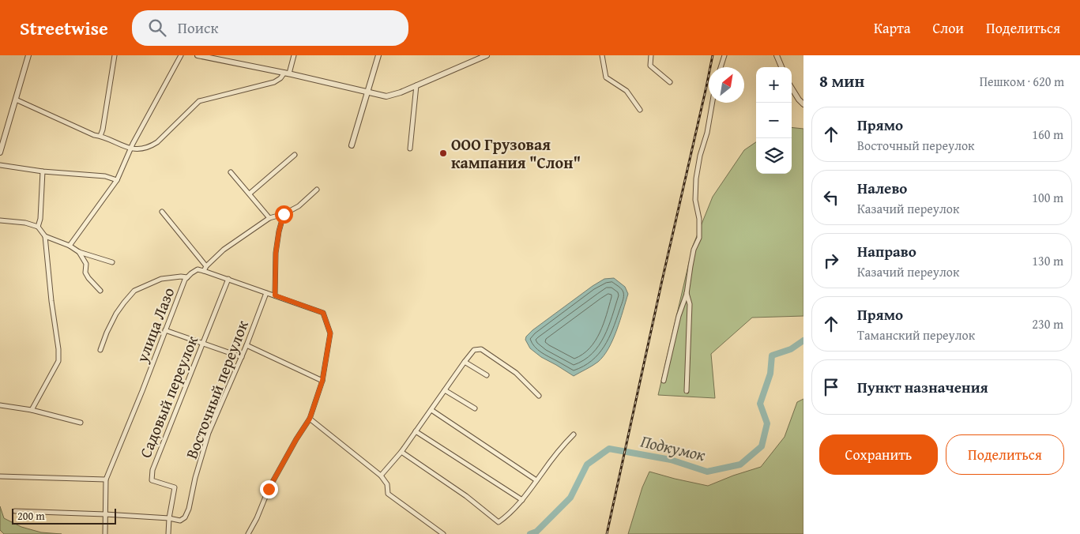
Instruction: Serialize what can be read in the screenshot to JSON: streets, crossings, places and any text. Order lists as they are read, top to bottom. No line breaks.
{"streets":{"street":["улица Лазо","Восточный переулок","Садовый переулок"]},"crossings":[["Восточный переулок","Садовый переулок"]],"water":["Подкумок"],"places":["ООО Грузовая кампания \"Слон\""],"scale_bar":"200 m","north":"top right","page":{"header":"Streetwise","search":"Поиск","nav":["Карта","Слои","Поделиться"],"heading":["8 мин","Пешком · 620 m"],"map_buttons":["+","−"],"list":[["Прямо","Восточный переулок","160 m"],["Налево","Казачий переулок","100 m"],["Направо","Казачий переулок","130 m"],["Прямо","Таманский переулок","230 m"],"Пункт назначения"],"buttons":["Сохранить","Поделиться"],"scale":"200 m"}}
